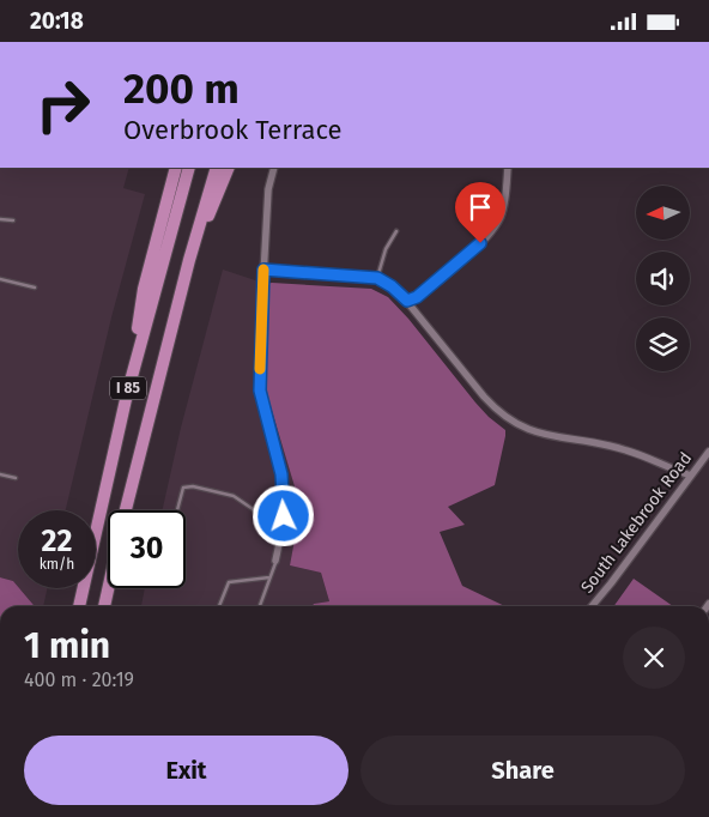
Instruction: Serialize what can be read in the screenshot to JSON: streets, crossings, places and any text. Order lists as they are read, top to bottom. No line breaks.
{"streets":{"highway":["I 85"],"street":["South Lakebrook Road"]},"north":"left","page":{"status":"20:18","turn":["200 m","Overbrook Terrace"],"speed":"22 km/h","limit":"30","heading":["1 min","400 m · 20:19"],"buttons":["Exit","Share"]}}
